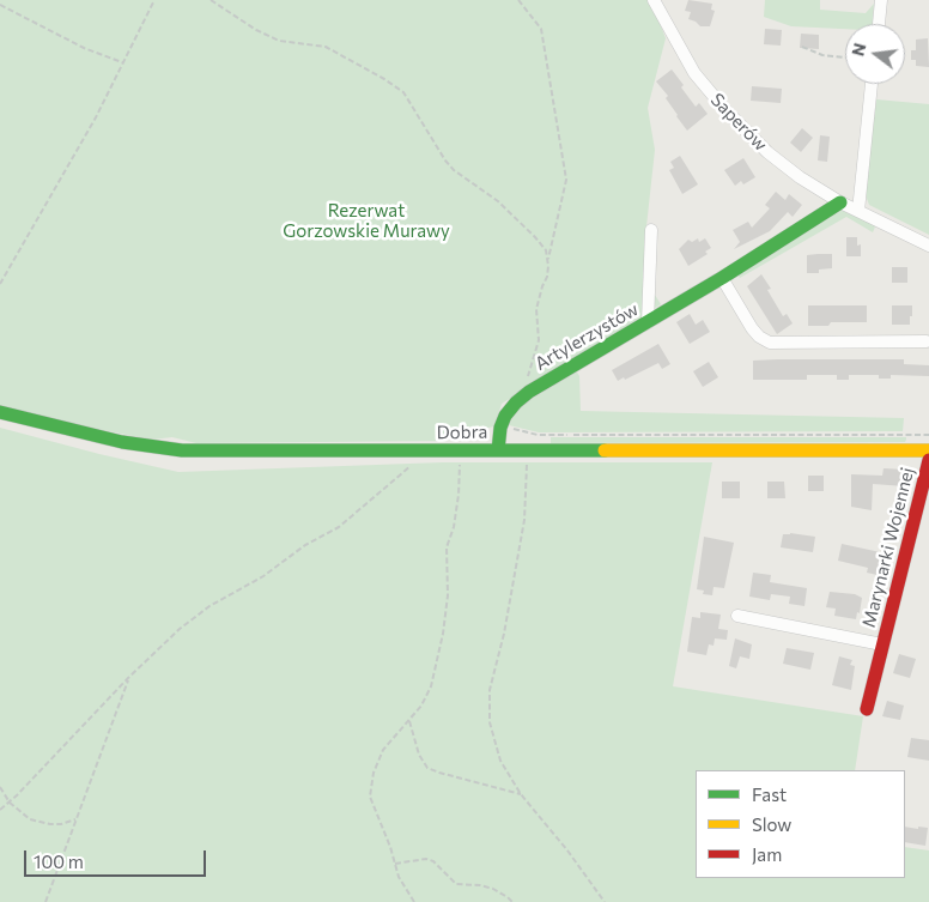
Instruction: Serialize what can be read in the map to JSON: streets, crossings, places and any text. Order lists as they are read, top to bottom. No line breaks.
{"streets":{"street":["Saperów","Artylerzystów","Dobra","Marynarki Wojennej"]},"crossings":[["Saperów","Artylerzystów"],["Artylerzystów","Dobra"]],"parks":["Rezerwat Gorzowskie Murawy"],"legend":["Fast","Slow","Jam"],"scale_bar":"100 m","north":"left"}
